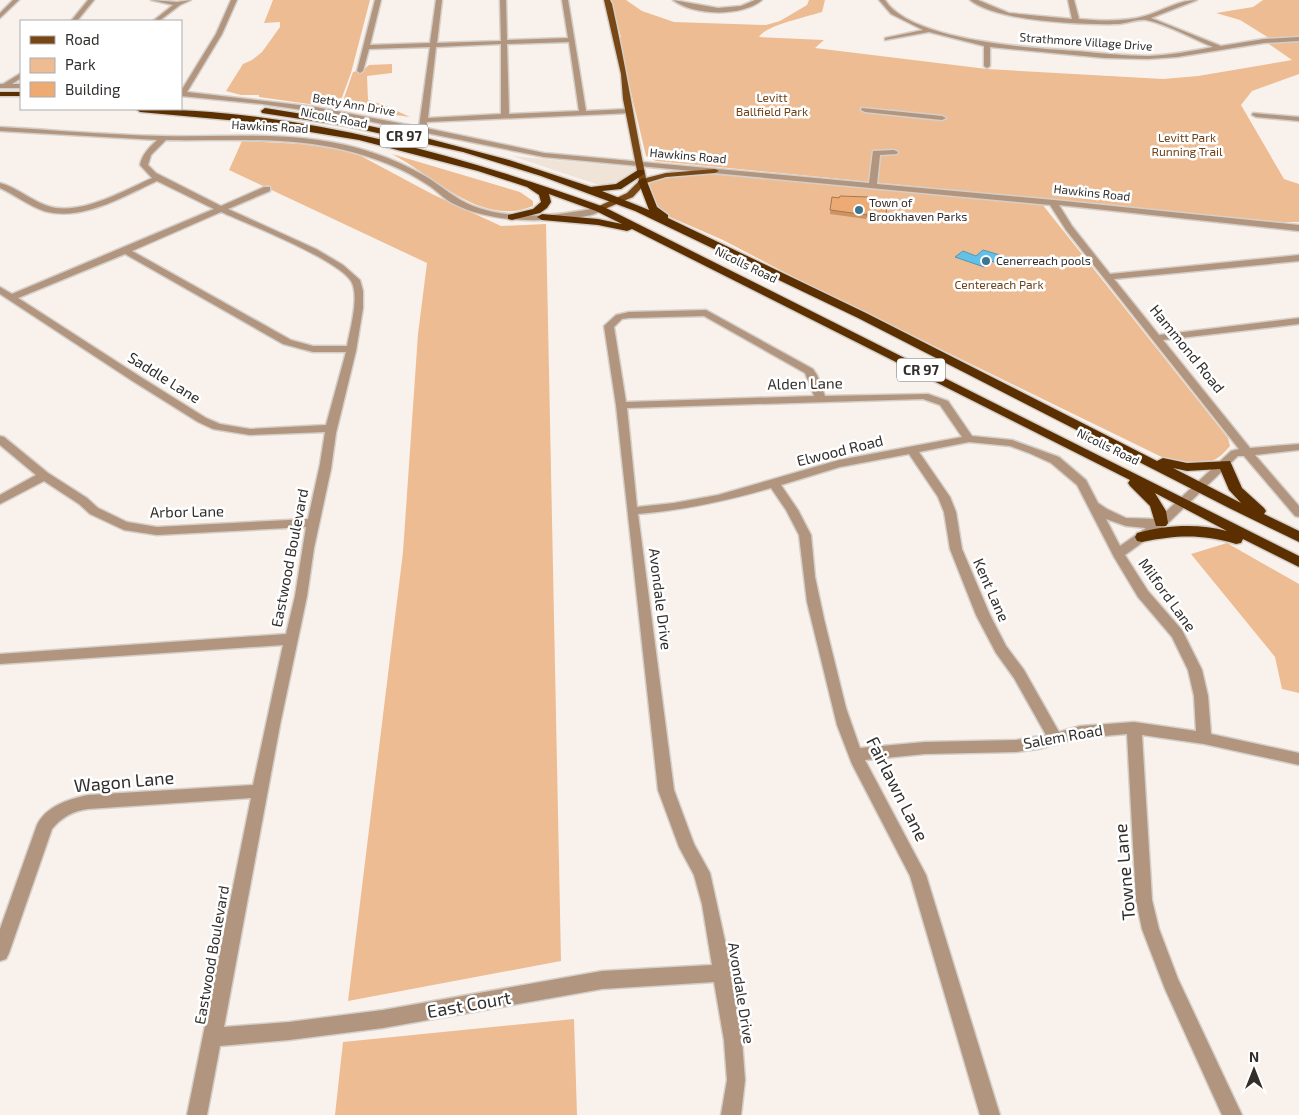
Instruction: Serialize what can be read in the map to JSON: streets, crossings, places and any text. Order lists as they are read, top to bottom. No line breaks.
{"streets":{"highway":["Nicolls Road","CR 97"],"main road":["Hawkins Road"],"street":["Strathmore Village Drive","Betty Ann Drive","Hammond Road","Saddle Lane","Alden Lane","Elwood Road","Arbor Lane","Eastwood Boulevard","Kent Lane","Milford Lane","Avondale Drive","Salem Road","Wagon Lane","Fairlawn Lane","Towne Lane","East Court"]},"crossings":[["Betty Ann Drive","Nicolls Road"],["Betty Ann Drive","Hawkins Road"],["Nicolls Road","Hawkins Road"],["Hawkins Road","Hammond Road"],["Saddle Lane","Eastwood Boulevard"],["Alden Lane","Elwood Road"],["Alden Lane","Avondale Drive"],["Elwood Road","Kent Lane"],["Elwood Road","Milford Lane"],["Elwood Road","Avondale Drive"],["Elwood Road","Fairlawn Lane"],["Arbor Lane","Eastwood Boulevard"],["Eastwood Boulevard","Wagon Lane"],["Eastwood Boulevard","East Court"],["Kent Lane","Salem Road"],["Milford Lane","Salem Road"],["Avondale Drive","East Court"],["Salem Road","Fairlawn Lane"],["Salem Road","Towne Lane"]],"parks":["Levitt Ballfield Park","Levitt Park Running Trail","Centereach Park"],"places":["Town of Brookhaven Parks","Cenerreach pools"],"legend":["Road","Park","Building"],"north":"top"}
